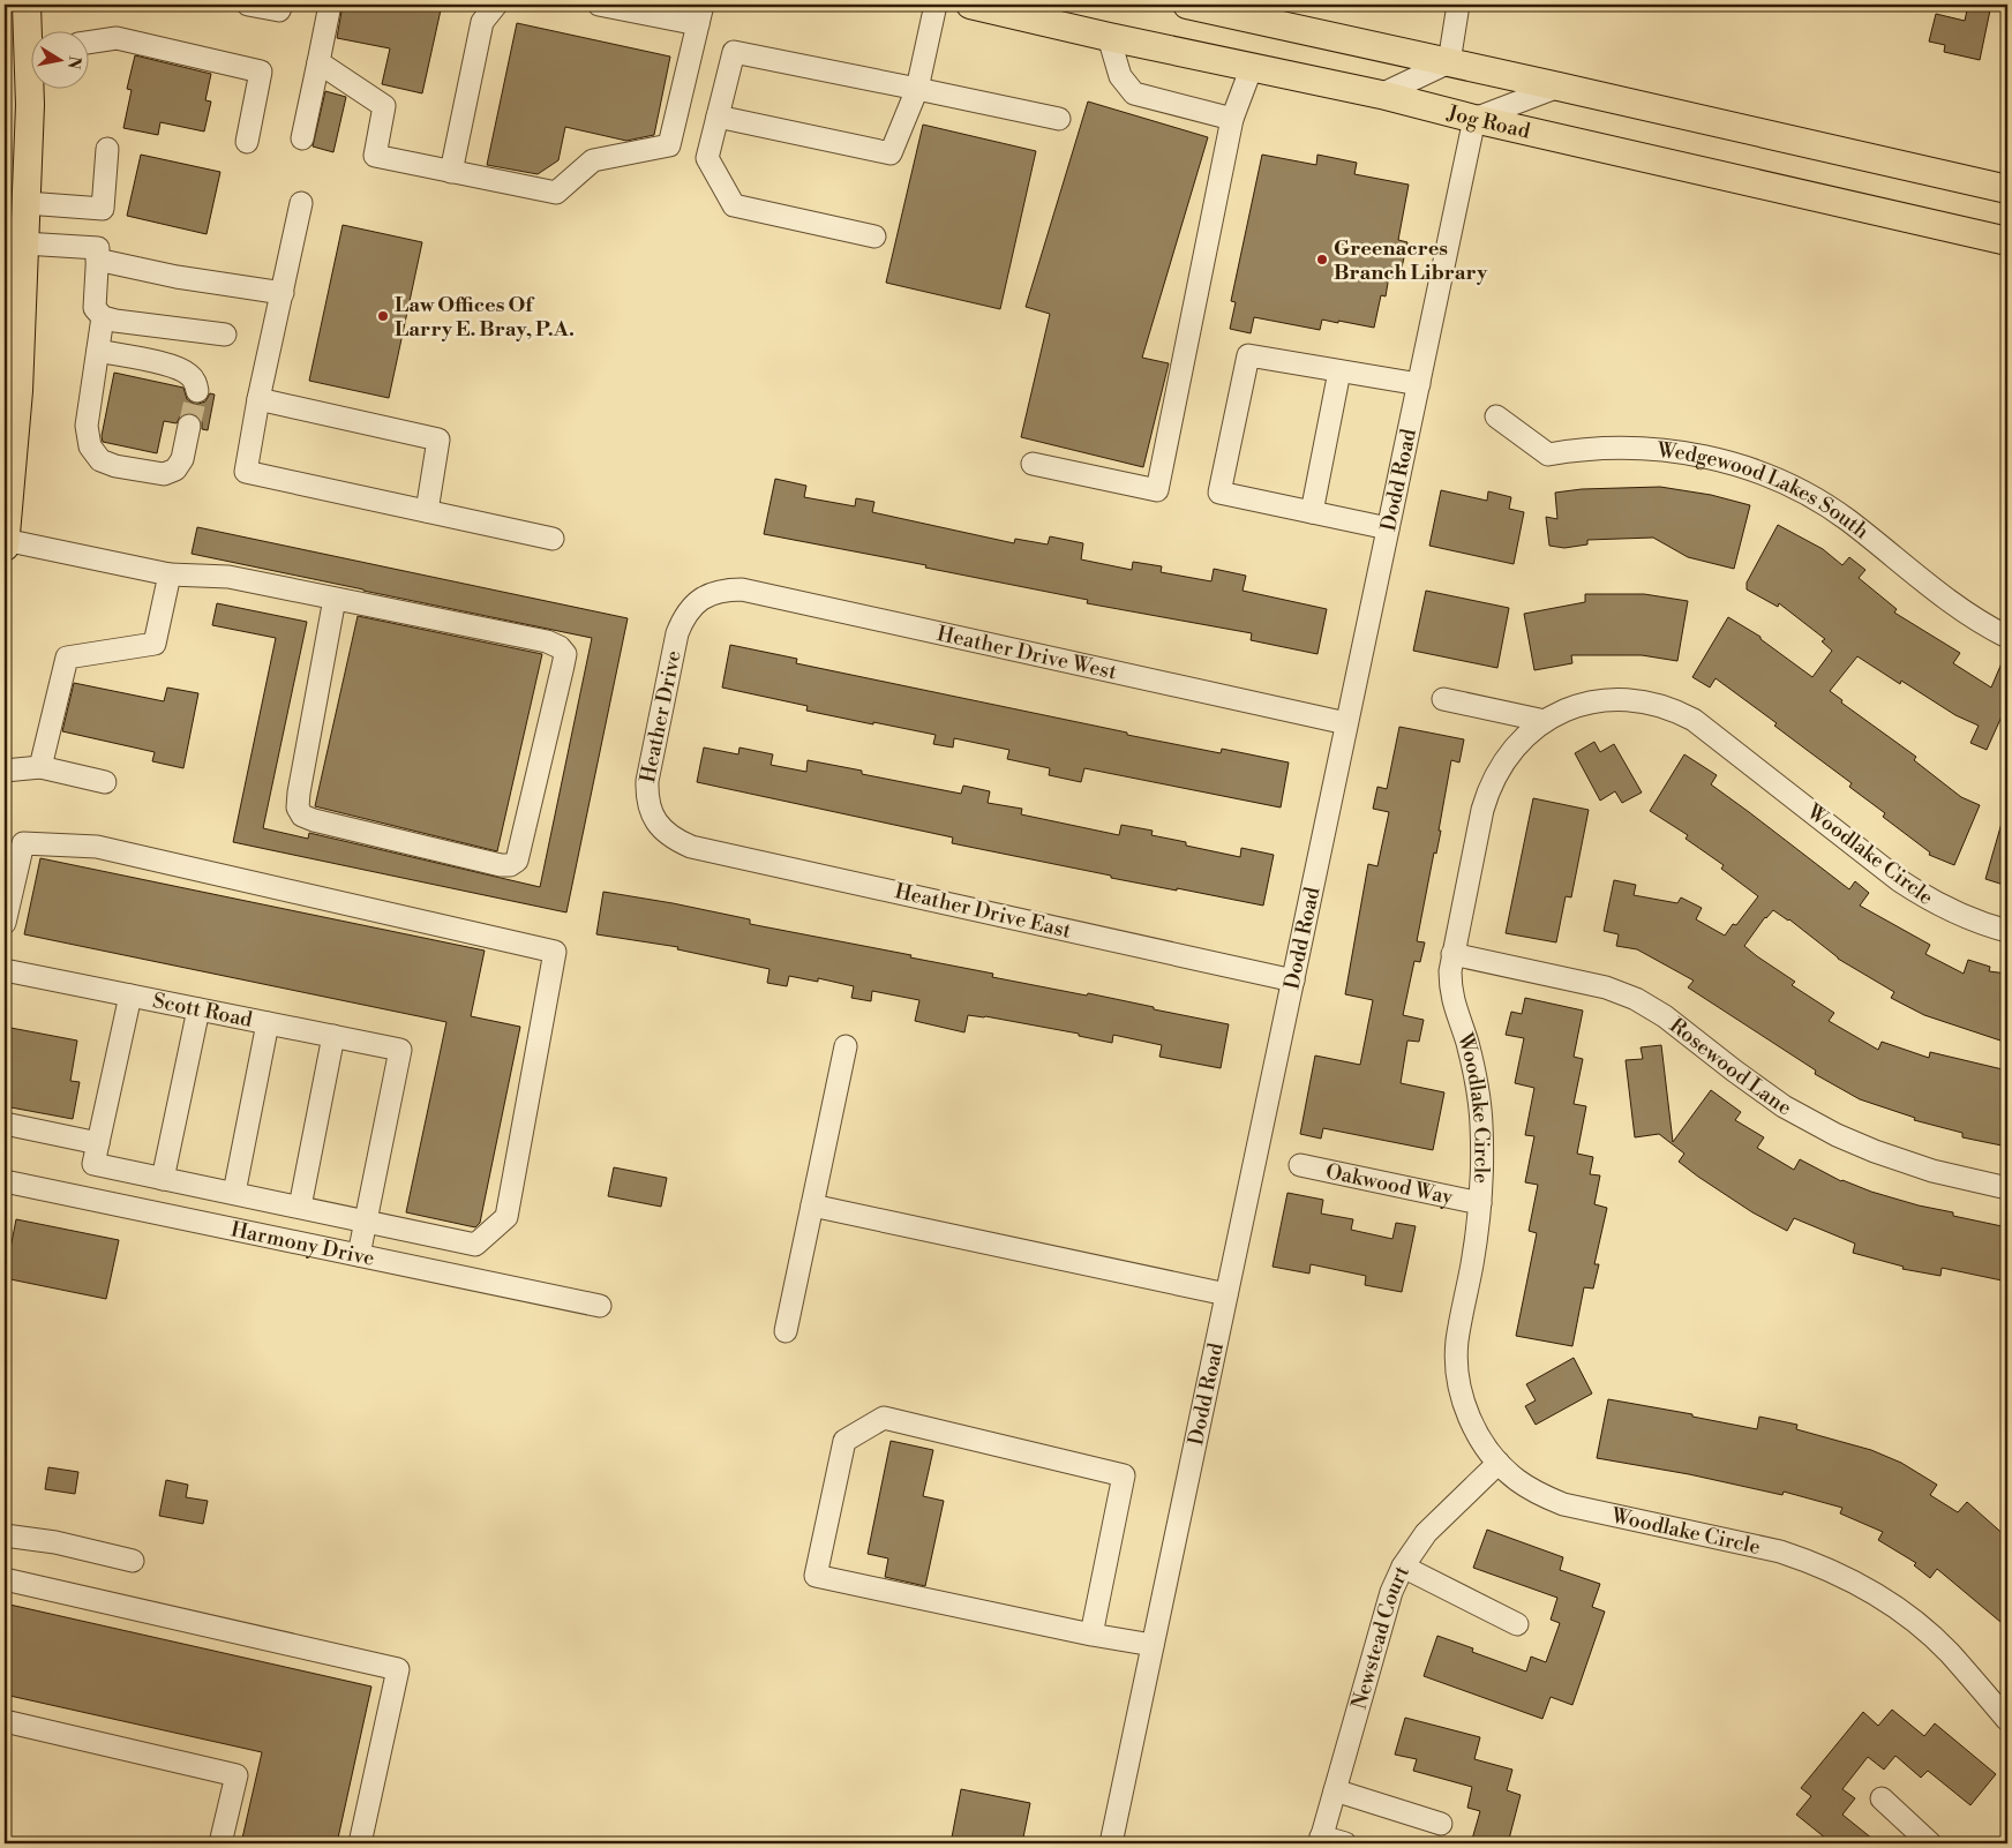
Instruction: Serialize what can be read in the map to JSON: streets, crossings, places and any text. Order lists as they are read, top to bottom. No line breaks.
{"streets":{"main road":["Jog Road"],"street":["Dodd Road","Wedgewood Lakes South","Heather Drive West","Heather Drive","Woodlake Circle","Heather Drive East","Scott Road","Rosewood Lane","Oakwood Way","Harmony Drive","Newstead Court"]},"crossings":[["Jog Road","Dodd Road"],["Dodd Road","Heather Drive West"],["Dodd Road","Heather Drive East"],["Heather Drive West","Heather Drive"],["Heather Drive","Heather Drive East"],["Woodlake Circle","Rosewood Lane"],["Woodlake Circle","Oakwood Way"],["Woodlake Circle","Newstead Court"]],"places":["Greenacres Branch Library","Law Offices Of Larry E. Bray, P.A."],"north":"right"}
